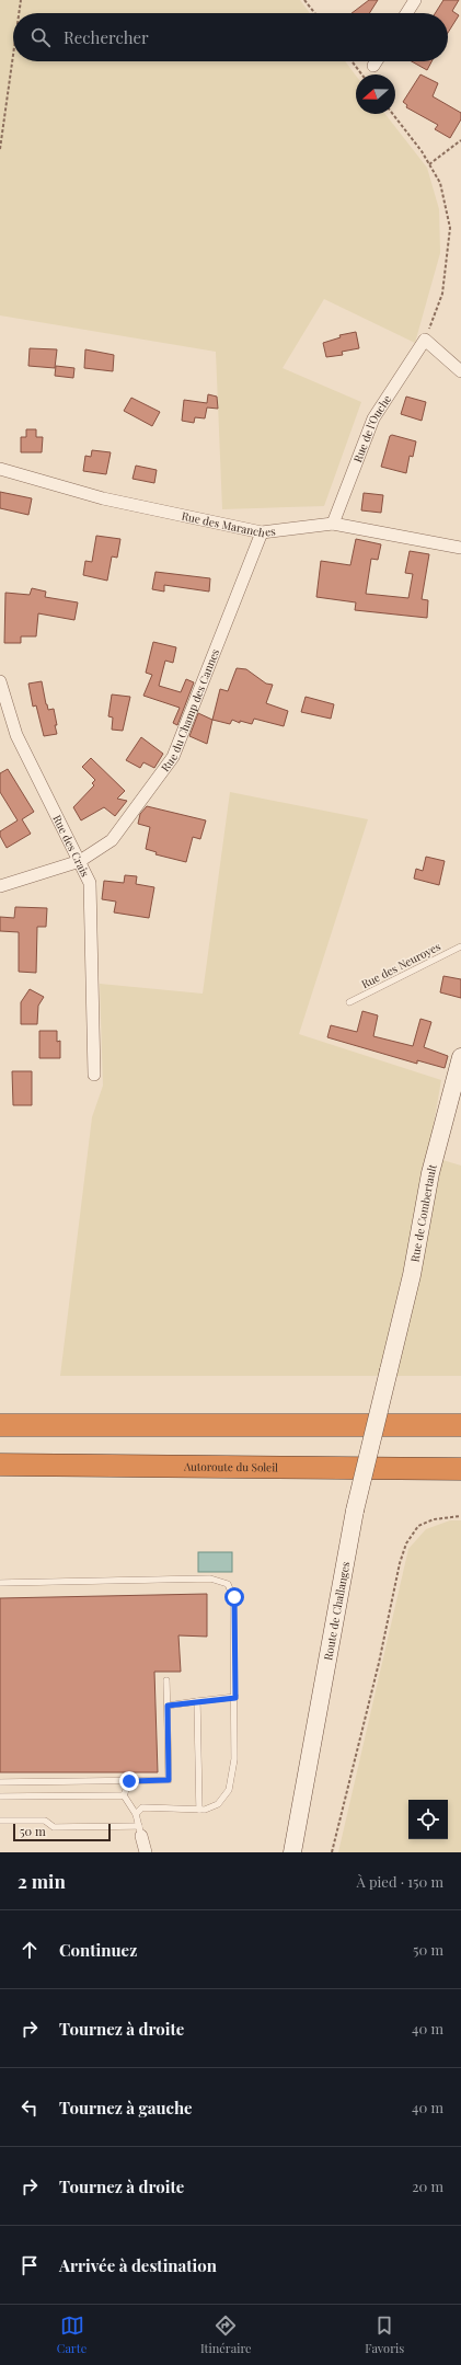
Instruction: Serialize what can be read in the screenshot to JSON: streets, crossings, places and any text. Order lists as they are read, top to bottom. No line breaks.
{"streets":{"highway":["Autoroute du Soleil"],"street":["Rue de l'Ouche","Rue des Maranches","Rue du Champ des Cannes","Rue des Crais","Rue de Combertault","Route de Challanges"],"lane":["Rue des Neuroyes"]},"crossings":[["Rue de l'Ouche","Rue des Maranches"],["Rue des Maranches","Rue du Champ des Cannes"],["Rue du Champ des Cannes","Rue des Crais"],["Rue de Combertault","Route de Challanges"]],"scale_bar":"50 m","north":"left","page":{"search":"Rechercher","scale":"50 m","heading":["2 min","À pied · 150 m"],"list":[["Continuez","50 m"],["Tournez à droite","40 m"],["Tournez à gauche","40 m"],["Tournez à droite","20 m"],"Arrivée à destination"],"nav":["Carte","Itinéraire","Favoris"]}}
